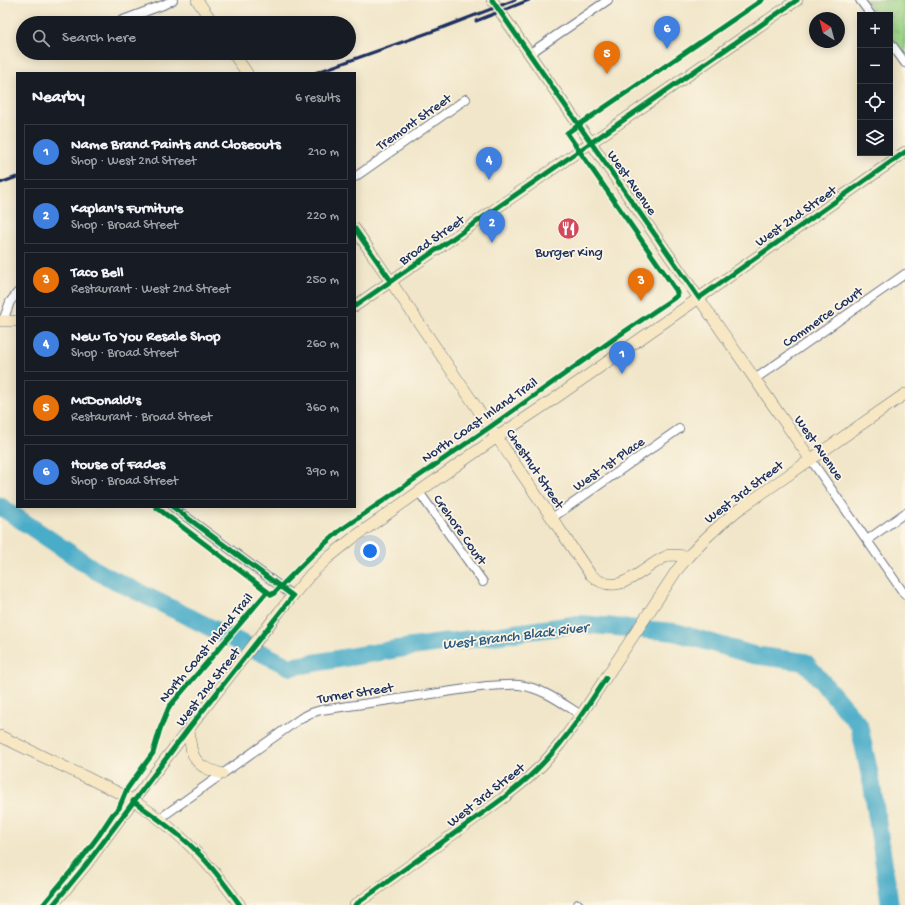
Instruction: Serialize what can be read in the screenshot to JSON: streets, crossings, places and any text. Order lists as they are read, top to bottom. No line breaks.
{"streets":{"main road":["West Avenue","West 2nd Street","Broad Street","Chestnut Street","West 3rd Street"],"street":["Tremont Street","Commerce Court","West 1st Place","Crehore Court","Turner Street"],"cycle path":["North Coast Inland Trail"]},"crossings":[["West Avenue","West 2nd Street"],["West Avenue","Broad Street"],["West Avenue","Commerce Court"],["West Avenue","West 3rd Street"],["West 2nd Street","Chestnut Street"],["West 2nd Street","Crehore Court"],["Broad Street","Chestnut Street"],["West 1st Place","Chestnut Street"],["Chestnut Street","West 3rd Street"],["West 3rd Street","Turner Street"]],"water":["West Branch Black River"],"places":{"restaurant":["Burger King"]},"north":"top left","page":{"map_buttons":["+","−"],"pins":["6","5","4","2","3","1"],"search":"Search here","heading":["Nearby","6 results"],"list":[{"mark":"1","name":"Name Brand Paints and Closeouts","note":"Shop · West 2nd Street","value":"210 m"},{"mark":"2","name":"Kaplan's Furniture","note":"Shop · Broad Street","value":"220 m"},{"mark":"3","name":"Taco Bell","note":"Restaurant · West 2nd Street","value":"250 m"},{"mark":"4","name":"New To You Resale Shop","note":"Shop · Broad Street","value":"260 m"},{"mark":"5","name":"McDonald's","note":"Restaurant · Broad Street","value":"360 m"},{"mark":"6","name":"House of Fades","note":"Shop · Broad Street","value":"390 m"}]}}
